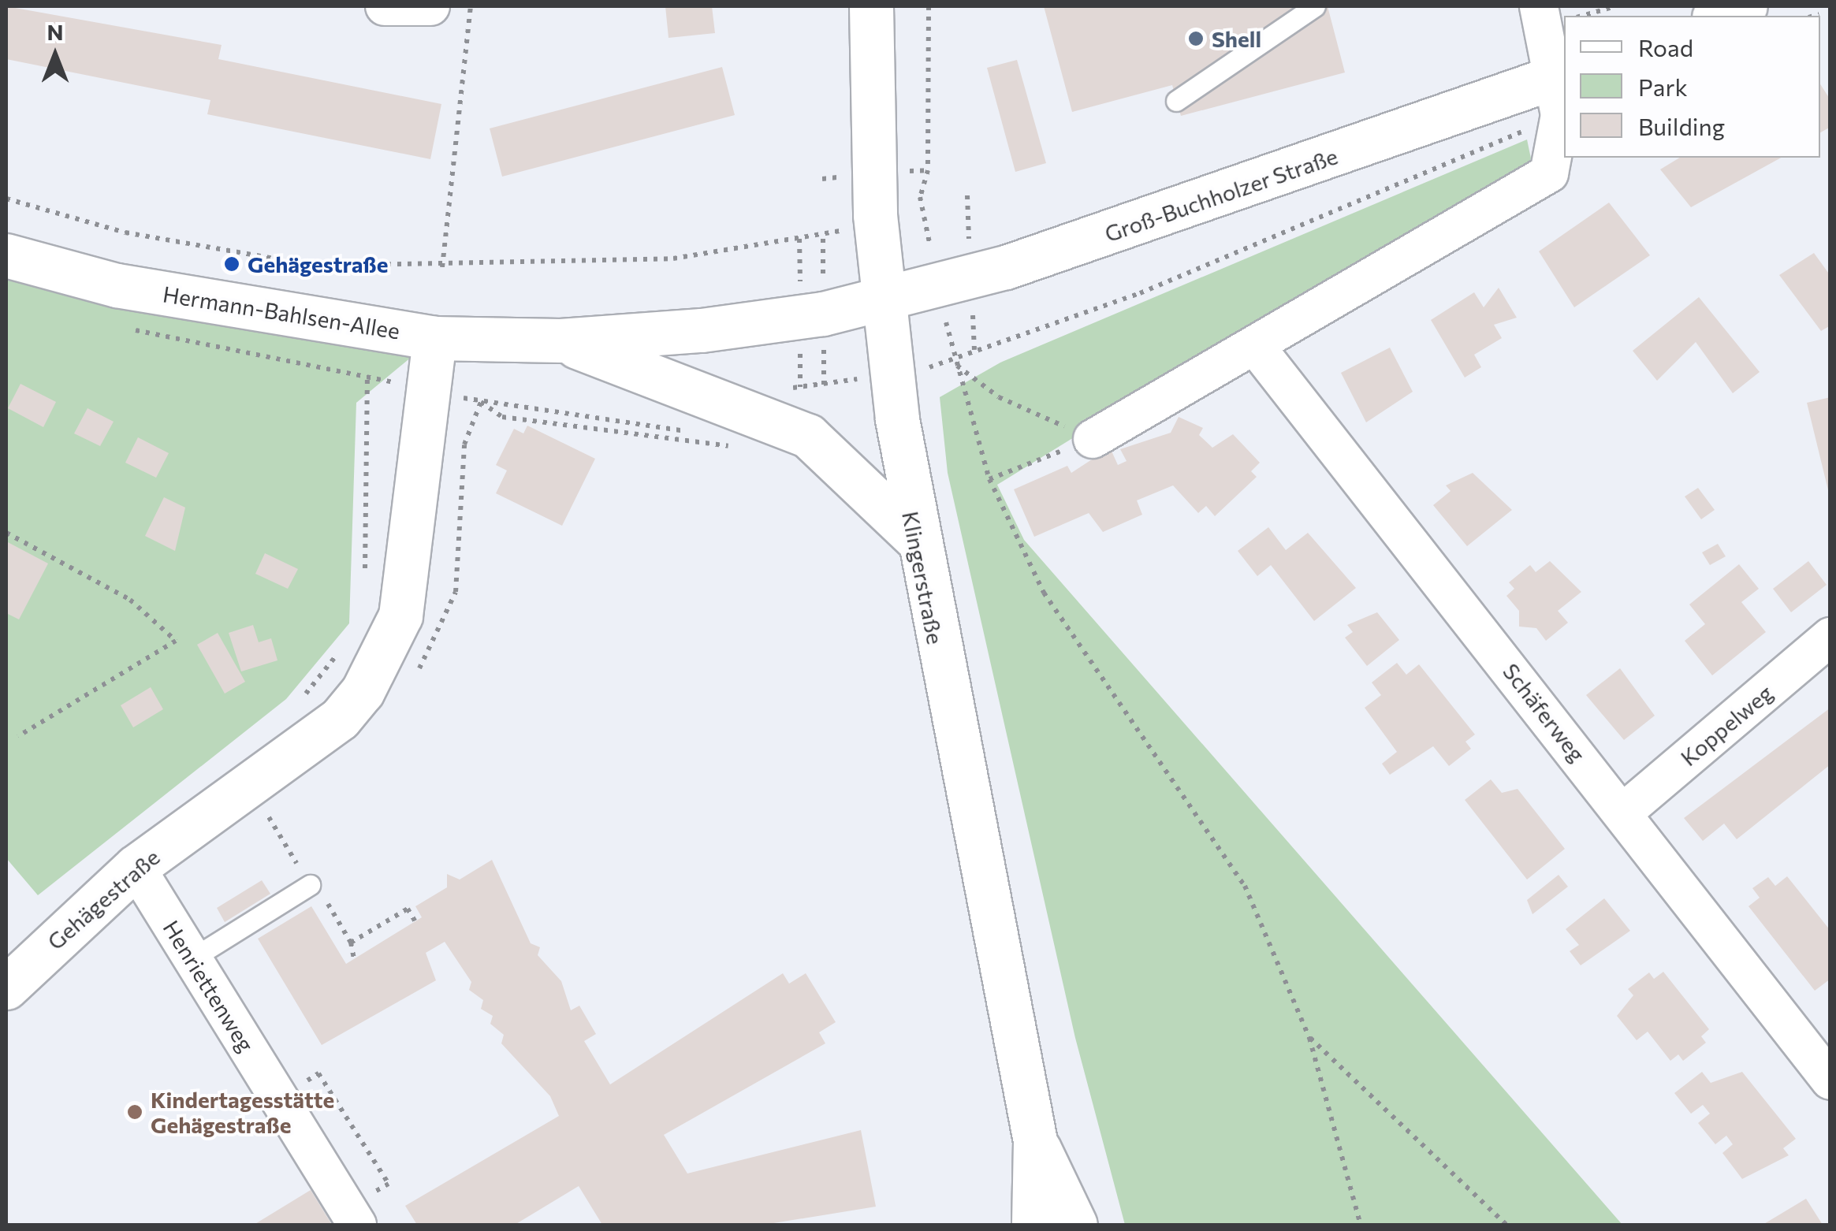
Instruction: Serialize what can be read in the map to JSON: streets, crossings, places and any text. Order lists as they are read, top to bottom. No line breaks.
{"streets":{"street":["Groß-Buchholzer Straße","Hermann-Bahlsen-Allee","Klingerstraße","Schäferweg","Koppelweg","Gehägestraße","Henriettenweg"]},"crossings":[["Groß-Buchholzer Straße","Hermann-Bahlsen-Allee"],["Groß-Buchholzer Straße","Klingerstraße"],["Hermann-Bahlsen-Allee","Klingerstraße"],["Hermann-Bahlsen-Allee","Gehägestraße"],["Schäferweg","Koppelweg"],["Gehägestraße","Henriettenweg"]],"places":["Shell","Gehägestraße","Kindertagesstätte Gehägestraße"],"legend":["Road","Park","Building"],"north":"top"}
